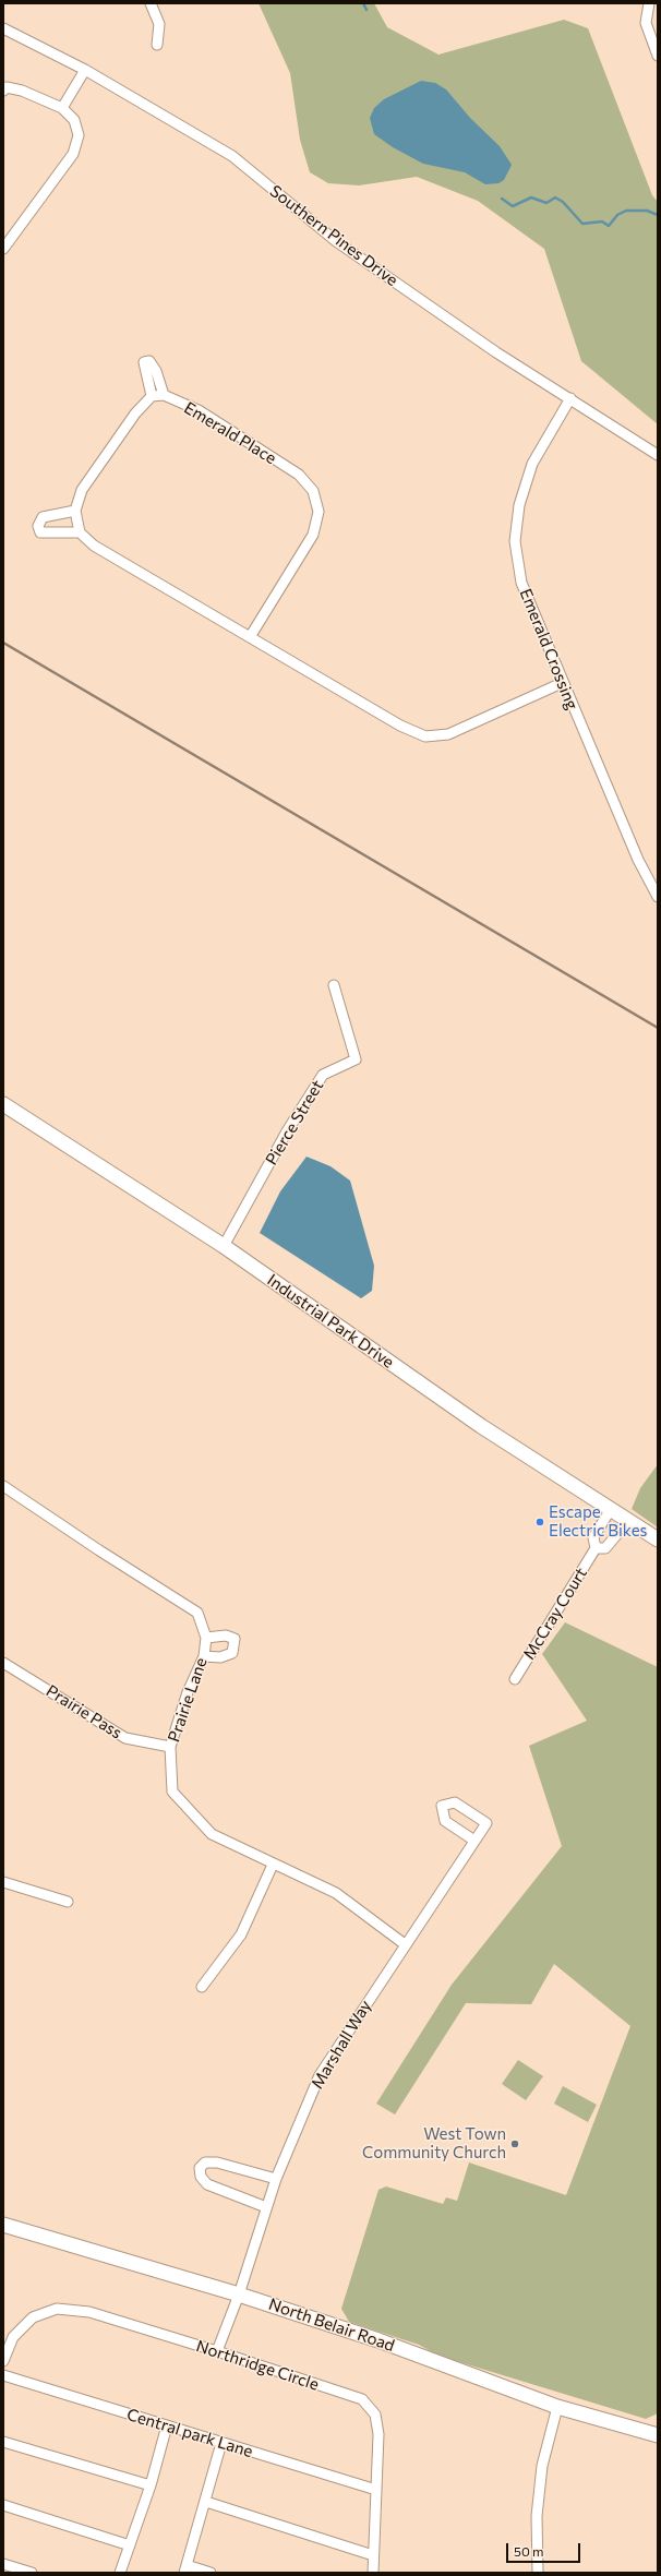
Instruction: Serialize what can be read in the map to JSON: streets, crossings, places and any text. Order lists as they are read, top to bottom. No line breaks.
{"streets":{"street":["Southern Pines Drive","Emerald Place","Emerald Crossing","Pierce Street","Industrial Park Drive","McCray Court","Prairie Lane","Prairie Pass","Marshall Way","North Belair Road","Northridge Circle","Central park Lane"]},"crossings":[["Southern Pines Drive","Emerald Crossing"],["Pierce Street","Industrial Park Drive"],["Industrial Park Drive","McCray Court"],["Prairie Lane","Prairie Pass"],["Prairie Lane","Marshall Way"],["Marshall Way","North Belair Road"],["Marshall Way","Northridge Circle"],["Northridge Circle","Central park Lane"]],"places":["Escape Electric Bikes","West Town Community Church"],"scale_bar":"50 m"}
